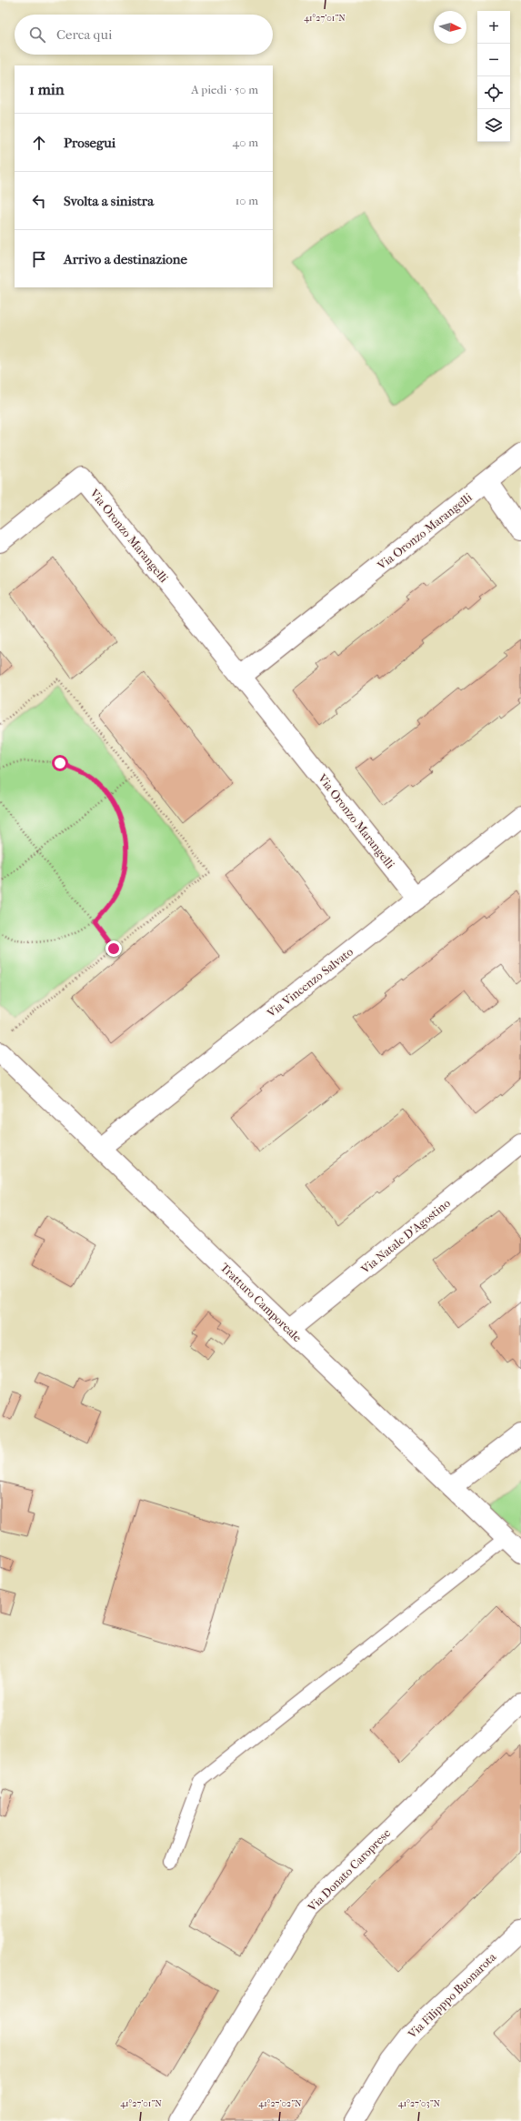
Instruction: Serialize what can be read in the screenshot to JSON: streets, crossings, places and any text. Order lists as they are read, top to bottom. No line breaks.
{"streets":{"street":["Via Oronzo Marangelli","Via Vincenzo Salvato","Via Natale D'Agostino","Tratturo Camporeale","Via Donato Caroprese","Via Filipppo Buonarota"]},"crossings":[["Via Oronzo Marangelli","Via Vincenzo Salvato"],["Via Vincenzo Salvato","Tratturo Camporeale"],["Via Natale D'Agostino","Tratturo Camporeale"]],"north":"right","page":{"map_buttons":["+","−"],"search":"Cerca qui","heading":["1 min","A piedi · 50 m"],"list":[["Prosegui","40 m"],["Svolta a sinistra","10 m"],"Arrivo a destinazione"]},"coordinates":["41°27'01\"N","41°27'02\"N","41°27'03\"N"]}
